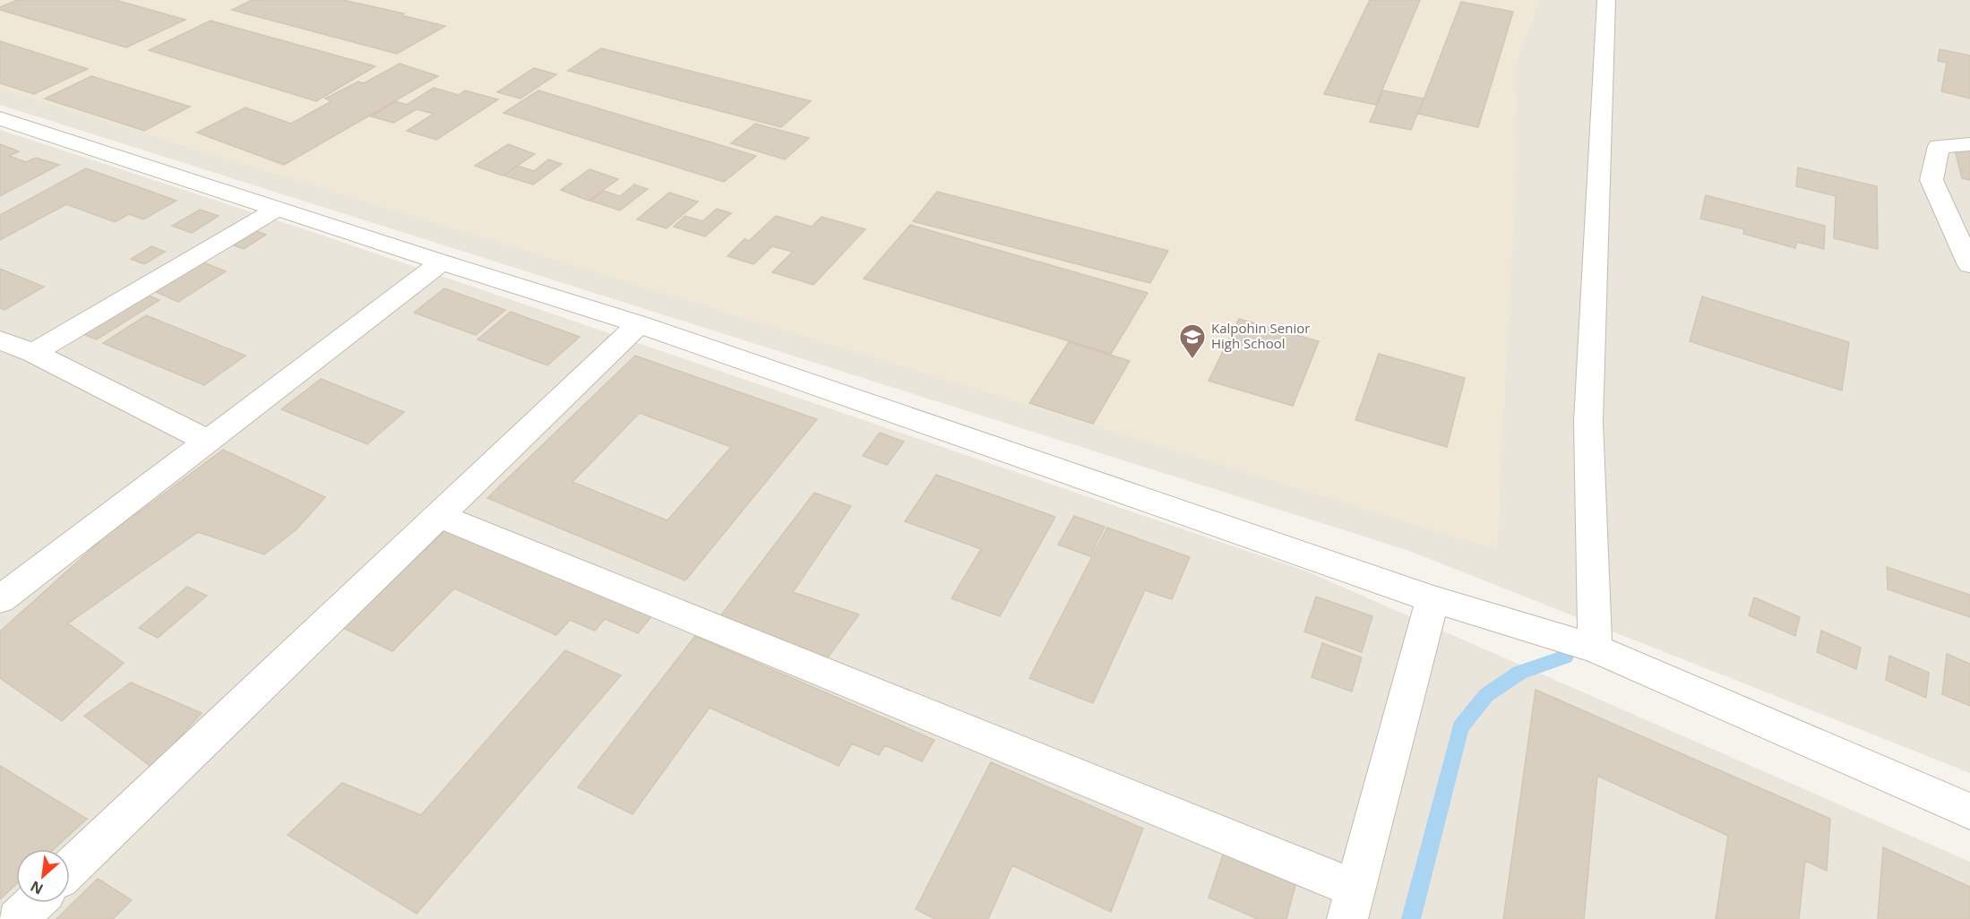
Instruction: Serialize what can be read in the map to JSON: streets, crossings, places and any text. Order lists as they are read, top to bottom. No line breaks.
{"places":{"school or university":["Kalpohin Senior High School"]},"north":"bottom left"}
